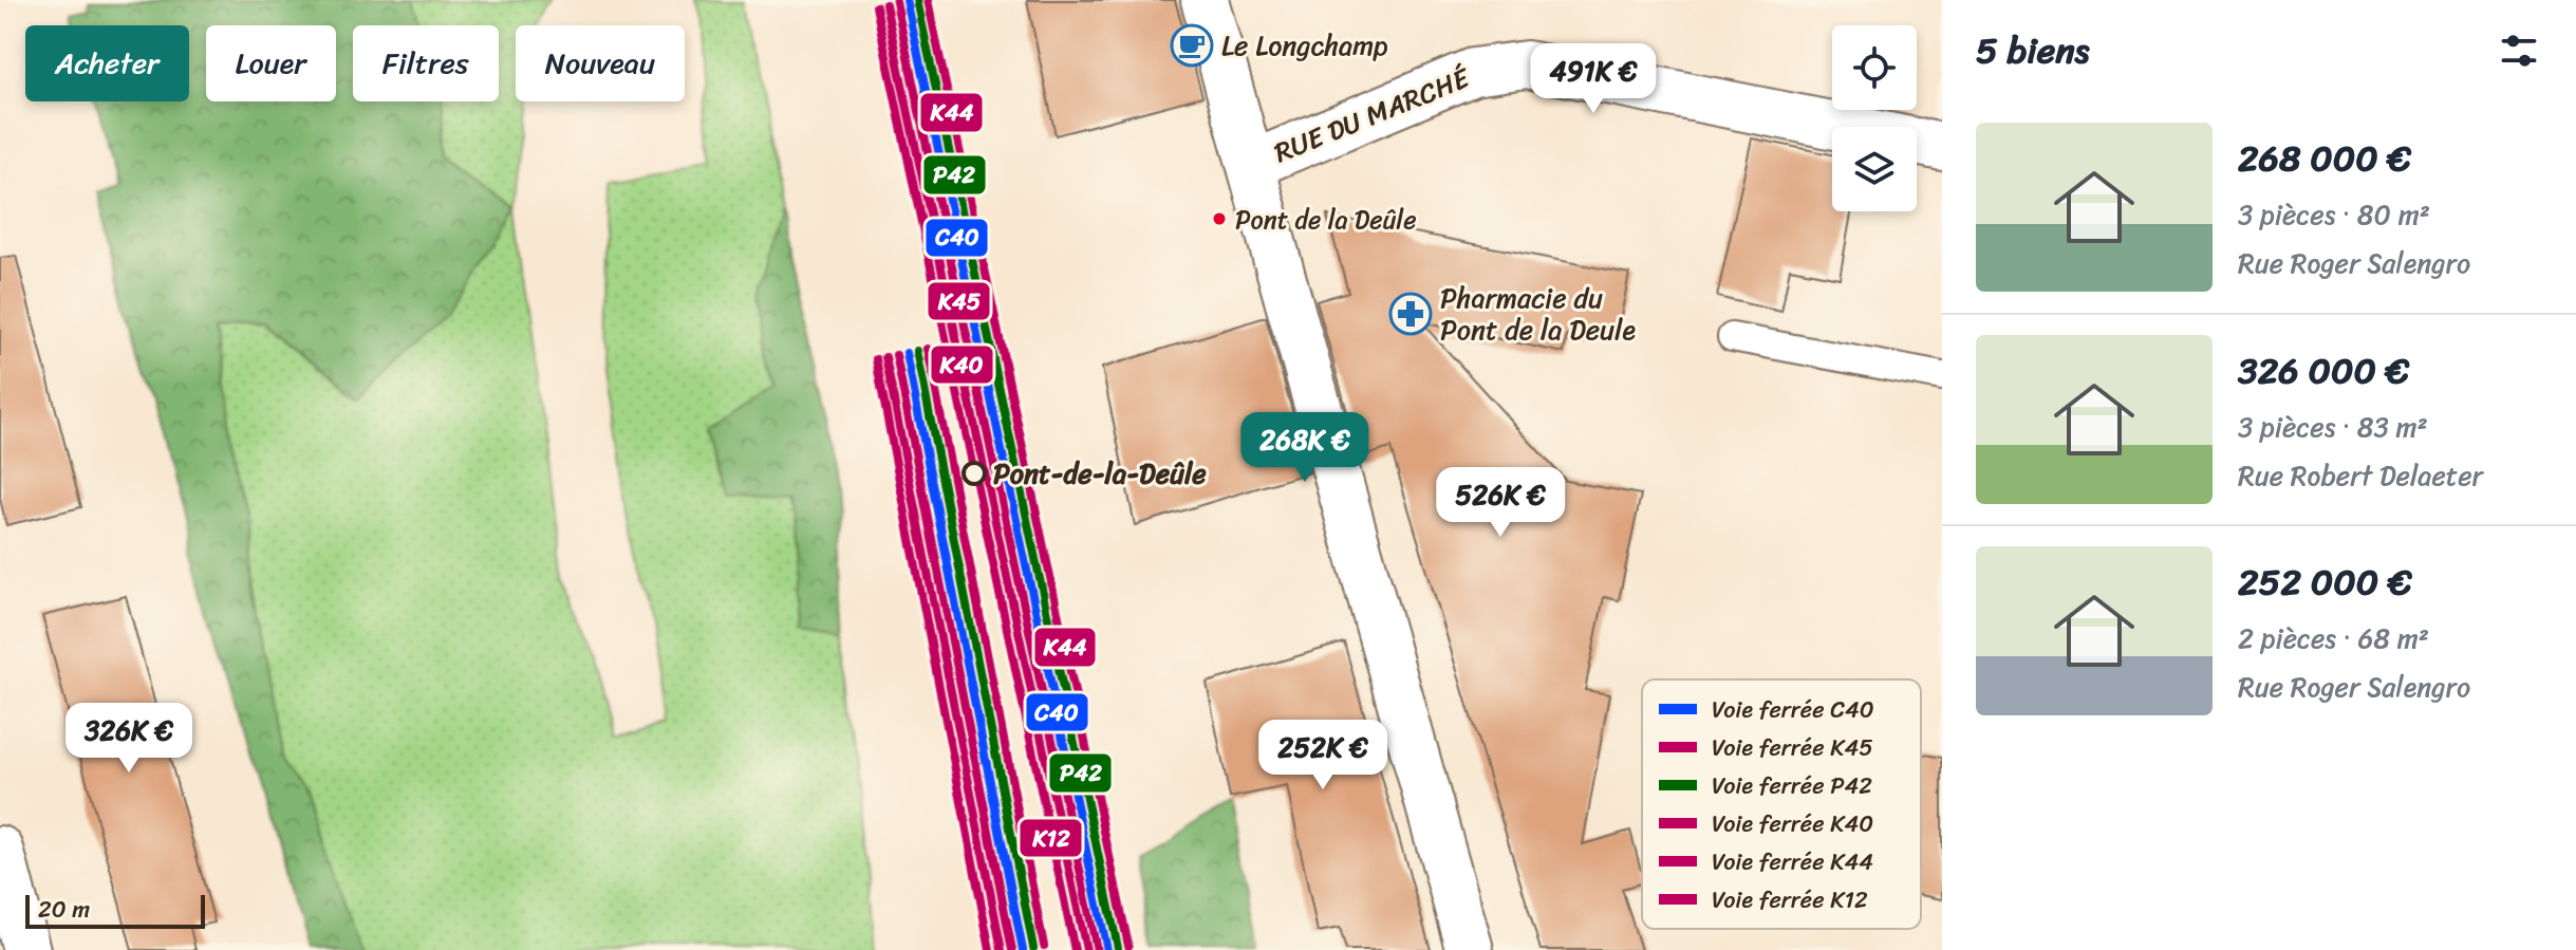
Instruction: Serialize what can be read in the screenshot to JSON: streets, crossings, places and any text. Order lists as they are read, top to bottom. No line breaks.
{"streets":{"street":["RUE DU MARCHÉ"]},"places":{"cafe":["Le Longchamp"],"other":["Pont de la Deûle","Pont-de-la-Deûle"],"pharmacy":["Pharmacie du Pont de la Deule"]},"lines":["rail line C40","rail line P42","rail line K44","rail line K45","rail line K40","rail line K12"],"legend":["Voie ferrée C40","Voie ferrée K45","Voie ferrée P42","Voie ferrée K40","Voie ferrée K44","Voie ferrée K12"],"scale_bar":"20 m","page":{"heading":"5 biens","chip":["Acheter","Louer","Filtres","Nouveau"],"price":["491K €","268K €","526K €","326K €","252K €"],"list":[{"name":"268 000 €","note":"3 pièces · 80 m² · Rue Roger Salengro"},{"name":"326 000 €","note":"3 pièces · 83 m² · Rue Robert Delaeter"},{"name":"252 000 €","note":"2 pièces · 68 m² · Rue Roger Salengro"}],"scale":"20 m"}}
